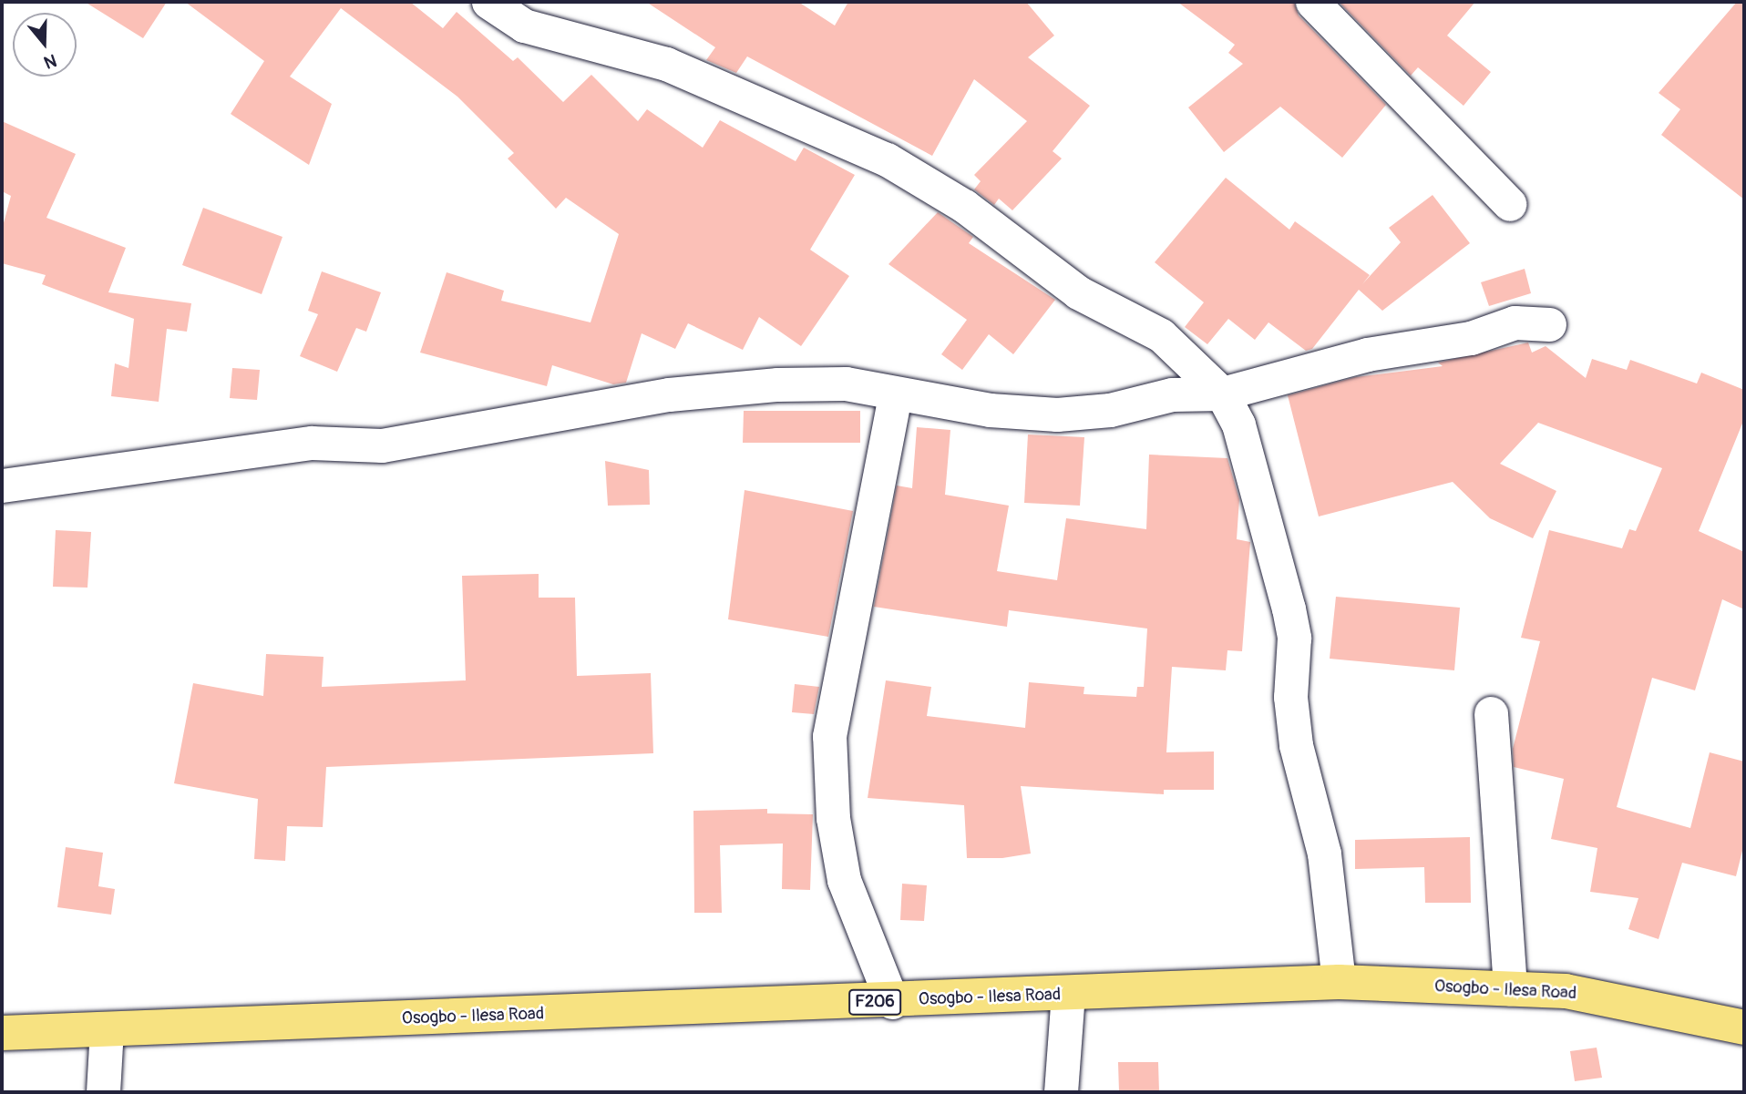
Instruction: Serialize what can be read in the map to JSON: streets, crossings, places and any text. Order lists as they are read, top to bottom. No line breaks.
{"streets":{"main road":["Osogbo - Ilesa Road","F206"]},"north":"bottom"}
